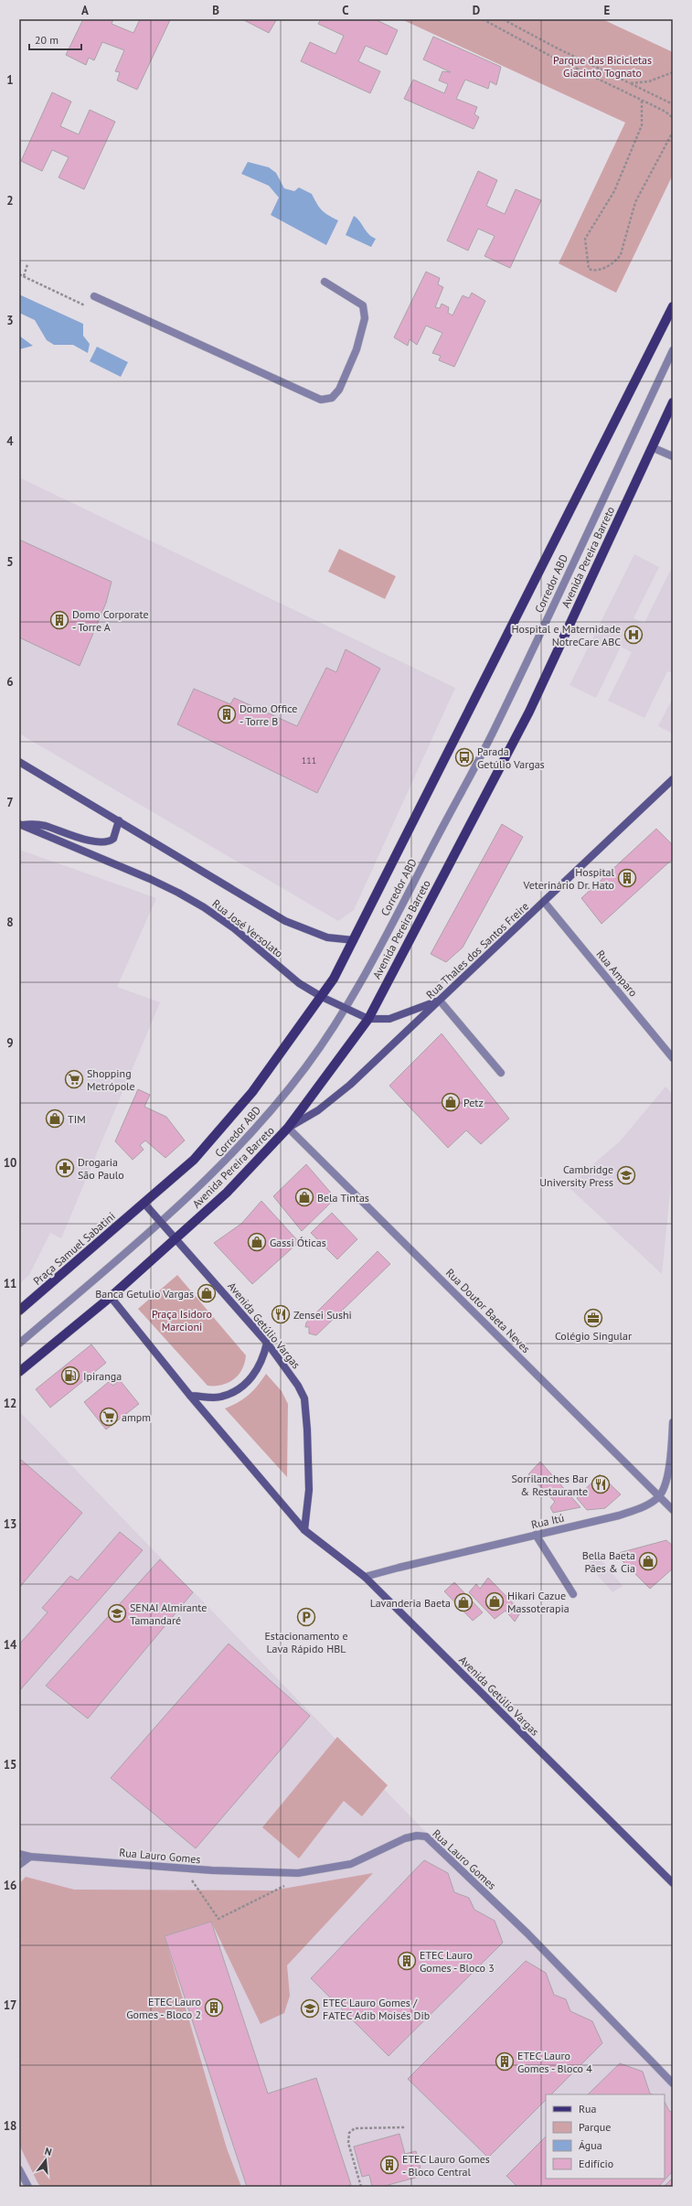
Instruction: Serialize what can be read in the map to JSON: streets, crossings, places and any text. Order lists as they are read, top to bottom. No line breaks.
{"streets":{"main road":["Avenida Pereira Barreto","Praça Samuel Sabatini"],"street":["Corredor ABD","Rua José Versolato","Rua Thales dos Santos Freire","Rua Amparo","Rua Doutor Baeta Neves","Avenida Getúlio Vargas","Rua Itú","Rua Lauro Gomes"]},"crossings":[["Avenida Pereira Barreto","Rua José Versolato"],["Avenida Pereira Barreto","Rua Thales dos Santos Freire"],["Avenida Pereira Barreto","Rua Doutor Baeta Neves"],["Avenida Pereira Barreto","Avenida Getúlio Vargas"],["Corredor ABD","Rua José Versolato"],["Corredor ABD","Avenida Getúlio Vargas"],["Rua José Versolato","Rua Thales dos Santos Freire"],["Rua Thales dos Santos Freire","Rua Amparo"],["Rua Thales dos Santos Freire","Rua Doutor Baeta Neves"],["Praça Samuel Sabatini","Avenida Getúlio Vargas"],["Rua Doutor Baeta Neves","Rua Itú"],["Avenida Getúlio Vargas","Rua Itú"]],"parks":["Parque das Bicicletas Giacinto Tognato","Praça Isidoro Marcioni"],"places":{"building":["Domo Corporate - Torre A","Domo Office - Torre B","Hospital Veterinário Dr. Hato","ETEC Lauro Gomes - Bloco 3","ETEC Lauro Gomes - Bloco 2","ETEC Lauro Gomes - Bloco 4","ETEC Lauro Gomes - Bloco Central"],"hospital":["Hospital e Maternidade NotreCare ABC"],"bus stop":["Parada Getúlio Vargas"],"supermarket":["Shopping Metrópole","ampm"],"shop":["Petz","TIM","Bela Tintas","Gassi Óticas","Banca Getulio Vargas","Bella Baeta Pães & Cia","Hikari Cazue Massoterapia","Lavanderia Baeta"],"pharmacy":["Drogaria São Paulo"],"school or university":["Cambridge University Press","SENAI Almirante Tamandaré","ETEC Lauro Gomes / FATEC Adib Moisés Dib"],"restaurant":["Zensei Sushi","Sorrilanches Bar & Restaurante"],"office":["Colégio Singular"],"fuel station":["Ipiranga"],"parking":["Estacionamento e Lava Rápido HBL"]},"house_numbers":["111"],"legend":["Rua","Parque","Água","Edifício"],"scale_bar":"20 m","north":"top","grid":{"columns":["A","B","C","D","E"],"rows":["1","2","3","4","5","6","7","8","9","10","11","12","13","14","15","16","17","18"]}}
